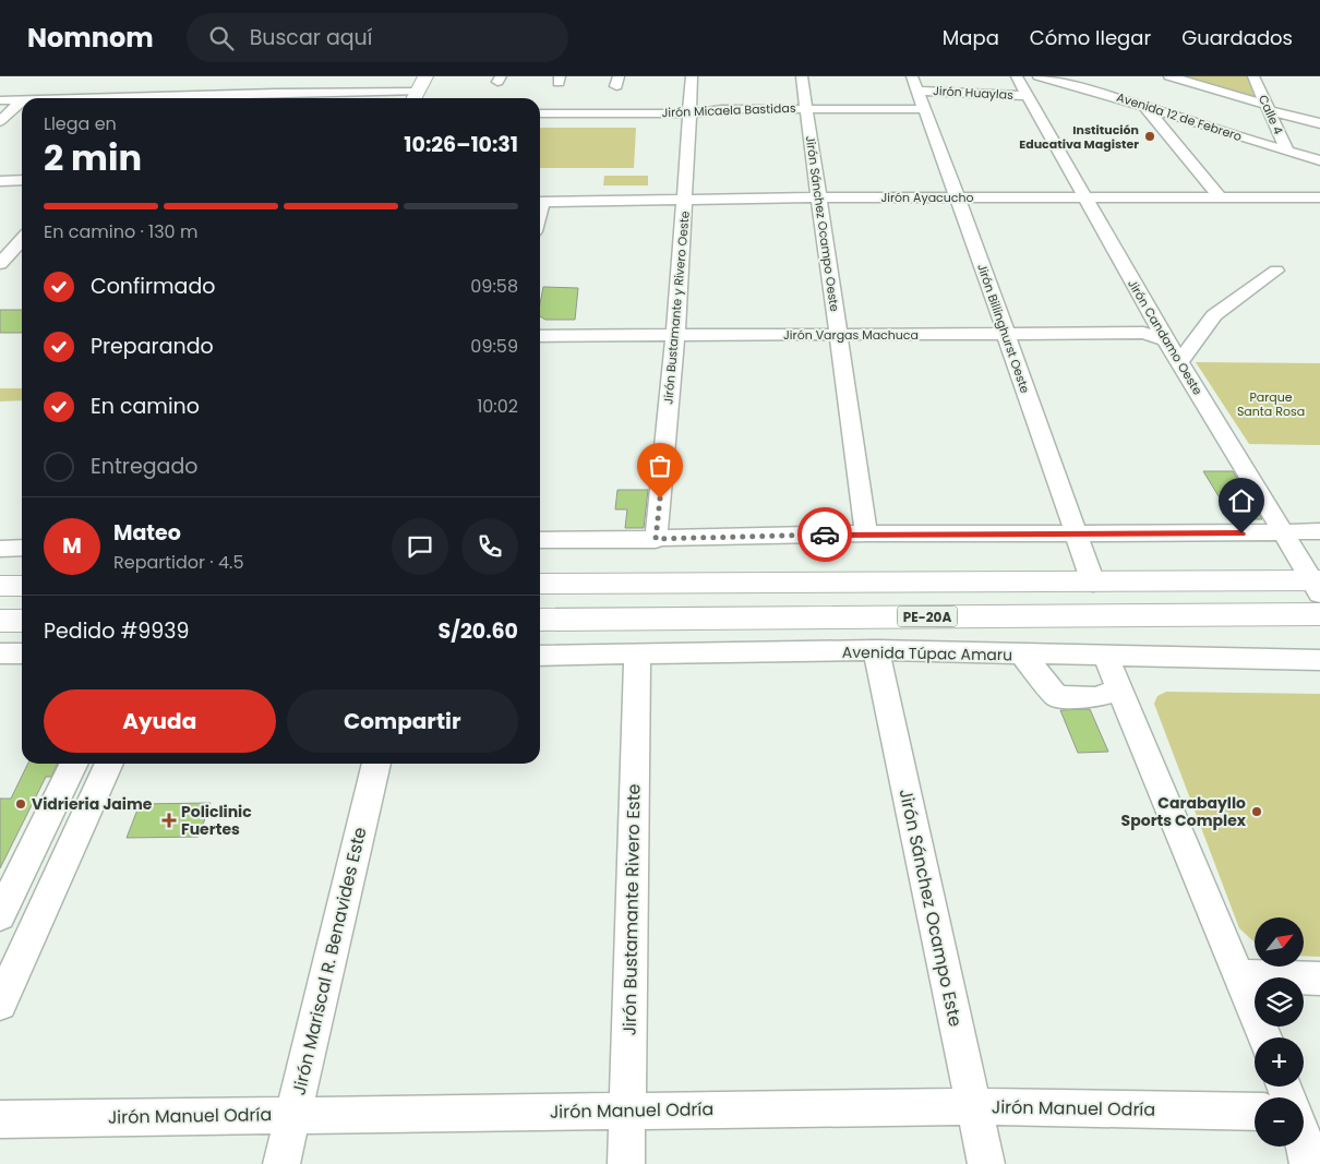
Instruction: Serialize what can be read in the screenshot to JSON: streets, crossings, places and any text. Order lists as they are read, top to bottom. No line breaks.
{"streets":{"main road":["PE-20A"],"street":["Jirón Huaylas","Jirón Micaela Bastidas","Calle 4","Avenida 12 de Febrero","Jirón Ayacucho","Jirón Sánchez Ocampo Oeste","Jirón Bustamante y Rivero Oeste","Jirón Billinghurst Oeste","Jirón Vargas Machuca","Jirón Candamo Oeste","Avenida Túpac Amaru","Jirón Sánchez Ocampo Este","Jirón Bustamante Rivero Este","Jirón Mariscal R. Benavides Este","Jirón Manuel Odría"]},"crossings":[["Jirón Huaylas","Jirón Billinghurst Oeste"],["Jirón Huaylas","Jirón Candamo Oeste"],["Jirón Micaela Bastidas","Jirón Sánchez Ocampo Oeste"],["Jirón Micaela Bastidas","Jirón Bustamante y Rivero Oeste"],["Jirón Micaela Bastidas","Jirón Billinghurst Oeste"],["Calle 4","Avenida 12 de Febrero"],["Jirón Ayacucho","Jirón Sánchez Ocampo Oeste"],["Jirón Ayacucho","Jirón Bustamante y Rivero Oeste"],["Jirón Ayacucho","Jirón Billinghurst Oeste"],["Jirón Ayacucho","Jirón Candamo Oeste"],["Jirón Sánchez Ocampo Oeste","Jirón Vargas Machuca"],["Jirón Bustamante y Rivero Oeste","Jirón Vargas Machuca"],["Jirón Billinghurst Oeste","Jirón Vargas Machuca"],["Jirón Vargas Machuca","Jirón Candamo Oeste"],["Avenida Túpac Amaru","Jirón Sánchez Ocampo Este"],["Avenida Túpac Amaru","Jirón Bustamante Rivero Este"],["Jirón Sánchez Ocampo Este","Jirón Manuel Odría"],["Jirón Bustamante Rivero Este","Jirón Manuel Odría"],["Jirón Mariscal R. Benavides Este","Jirón Manuel Odría"]],"parks":["Parque Santa Rosa"],"places":{"other":["Institución Educativa Magister","Vidrieria Jaime","Carabayllo Sports Complex"],"health":["Policlinic Fuertes"]},"north":"top right","page":{"header":"Nomnom","search":"Buscar aquí","nav":["Mapa","Cómo llegar","Guardados"],"heading":["2 min","Llega en","10:26–10:31"],"panel":["Mateo","Repartidor · 4.5","Pedido #9939","S/20.60"],"bar":"En camino · 130 m","list":[["Confirmado","09:58"],["Preparando","09:59"],["En camino","10:02"],"Entregado"],"round":"M","buttons":["Ayuda","Compartir"],"map_buttons":["+","−"]}}
